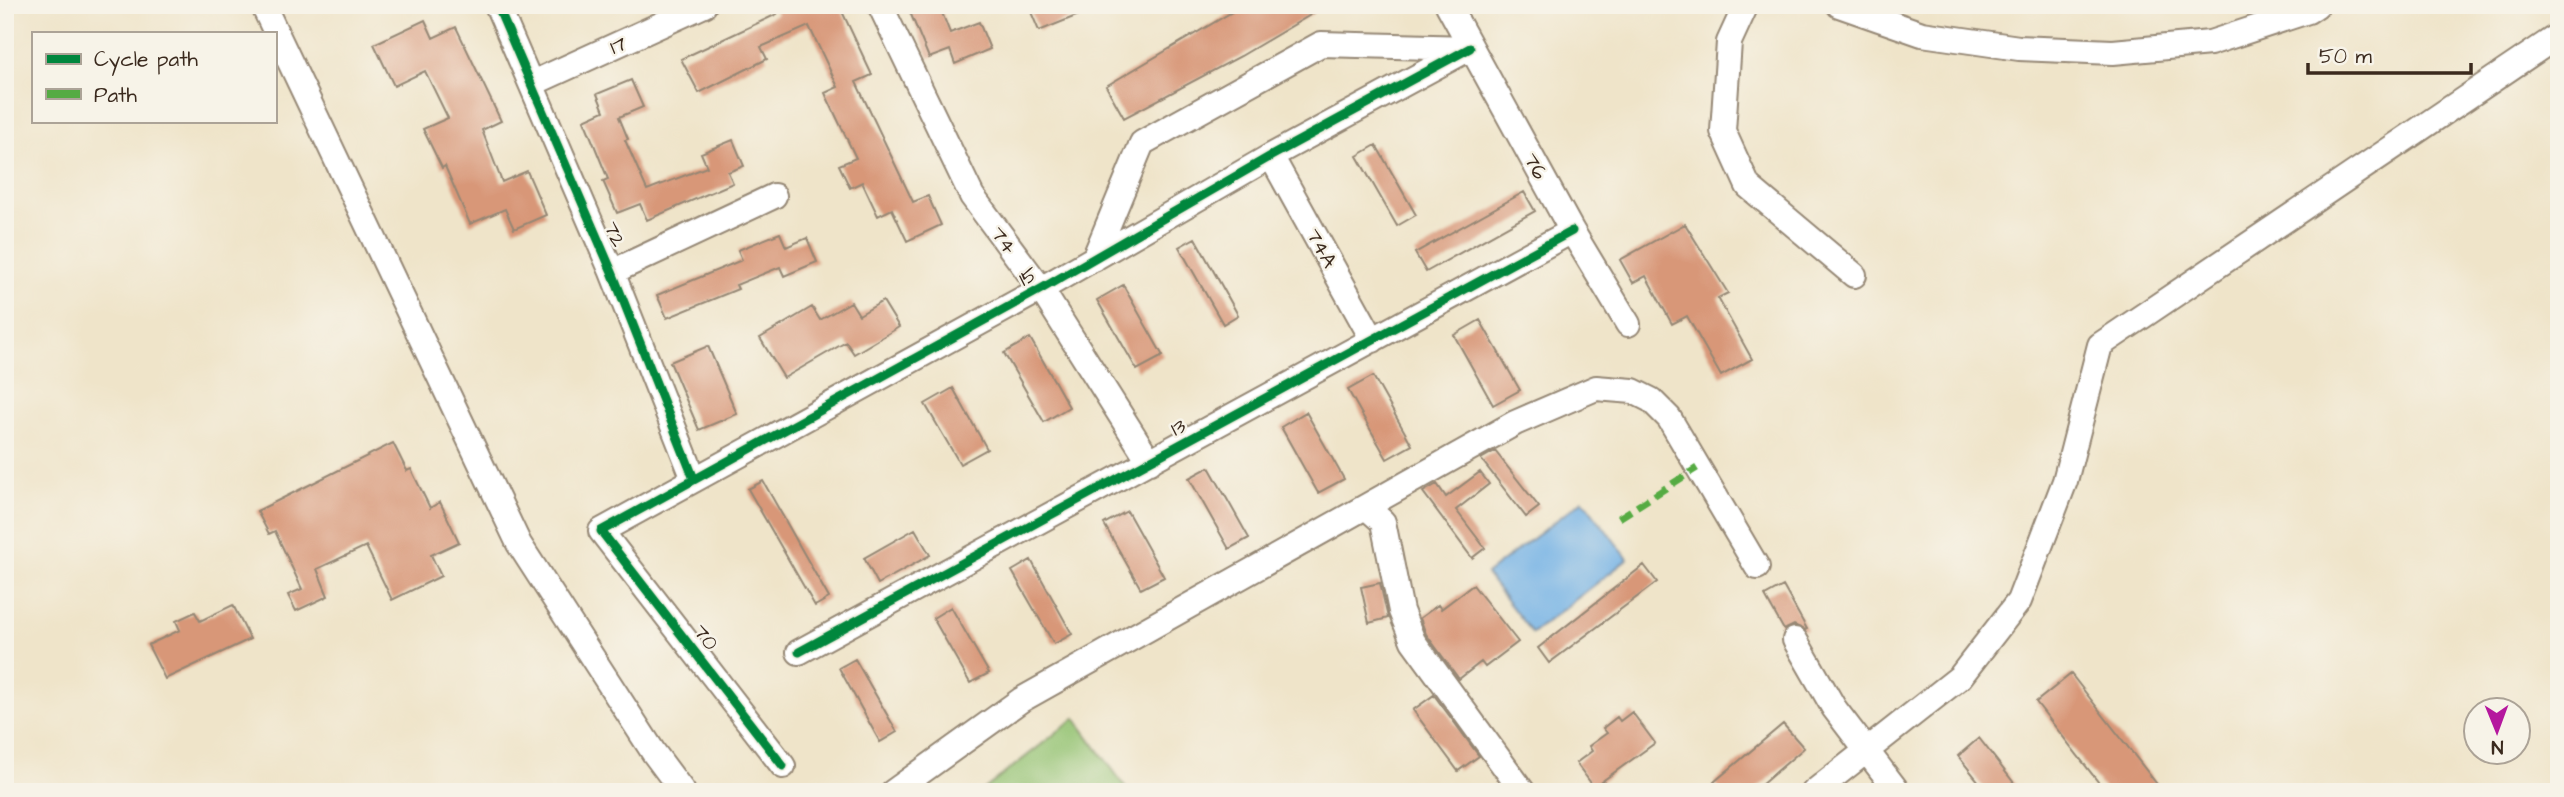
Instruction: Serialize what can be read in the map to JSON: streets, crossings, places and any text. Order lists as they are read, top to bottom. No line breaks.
{"streets":{"street":["17","76","72","74","74A","15","13","70"]},"crossings":[["17","72"],["76","15"],["76","13"],["72","15"],["74","15"],["74","13"],["74A","15"],["74A","13"],["15","70"]],"legend":["Cycle path","Path"],"scale_bar":"50 m","north":"bottom"}
